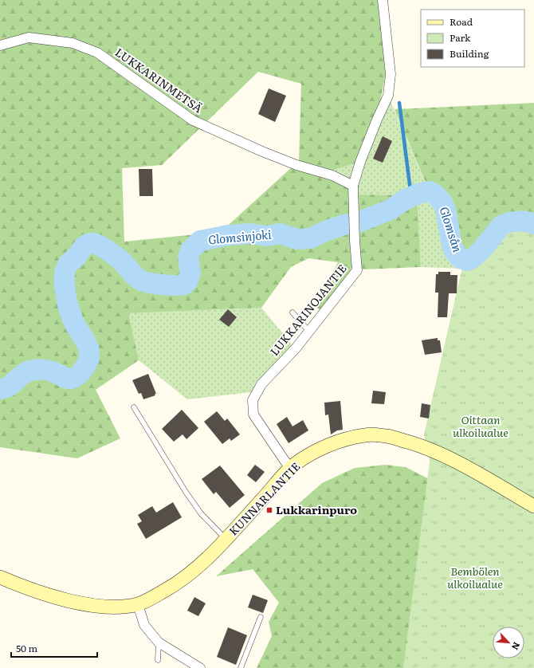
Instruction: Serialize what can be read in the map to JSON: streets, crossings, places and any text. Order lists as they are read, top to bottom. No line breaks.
{"streets":{"main road":["KUNNARLANTIE"],"street":["LUKKARINMETSÄ","LUKKARINOJANTIE"]},"crossings":[["LUKKARINMETSÄ","LUKKARINOJANTIE"],["LUKKARINOJANTIE","KUNNARLANTIE"]],"water":["Glomsån","Glomsinjoki"],"parks":["Oittaan ulkoilualue","Bembölen ulkoilualue"],"places":{"transit":["Lukkarinpuro"]},"legend":["Road","Park","Building"],"scale_bar":"50 m","north":"bottom right"}
